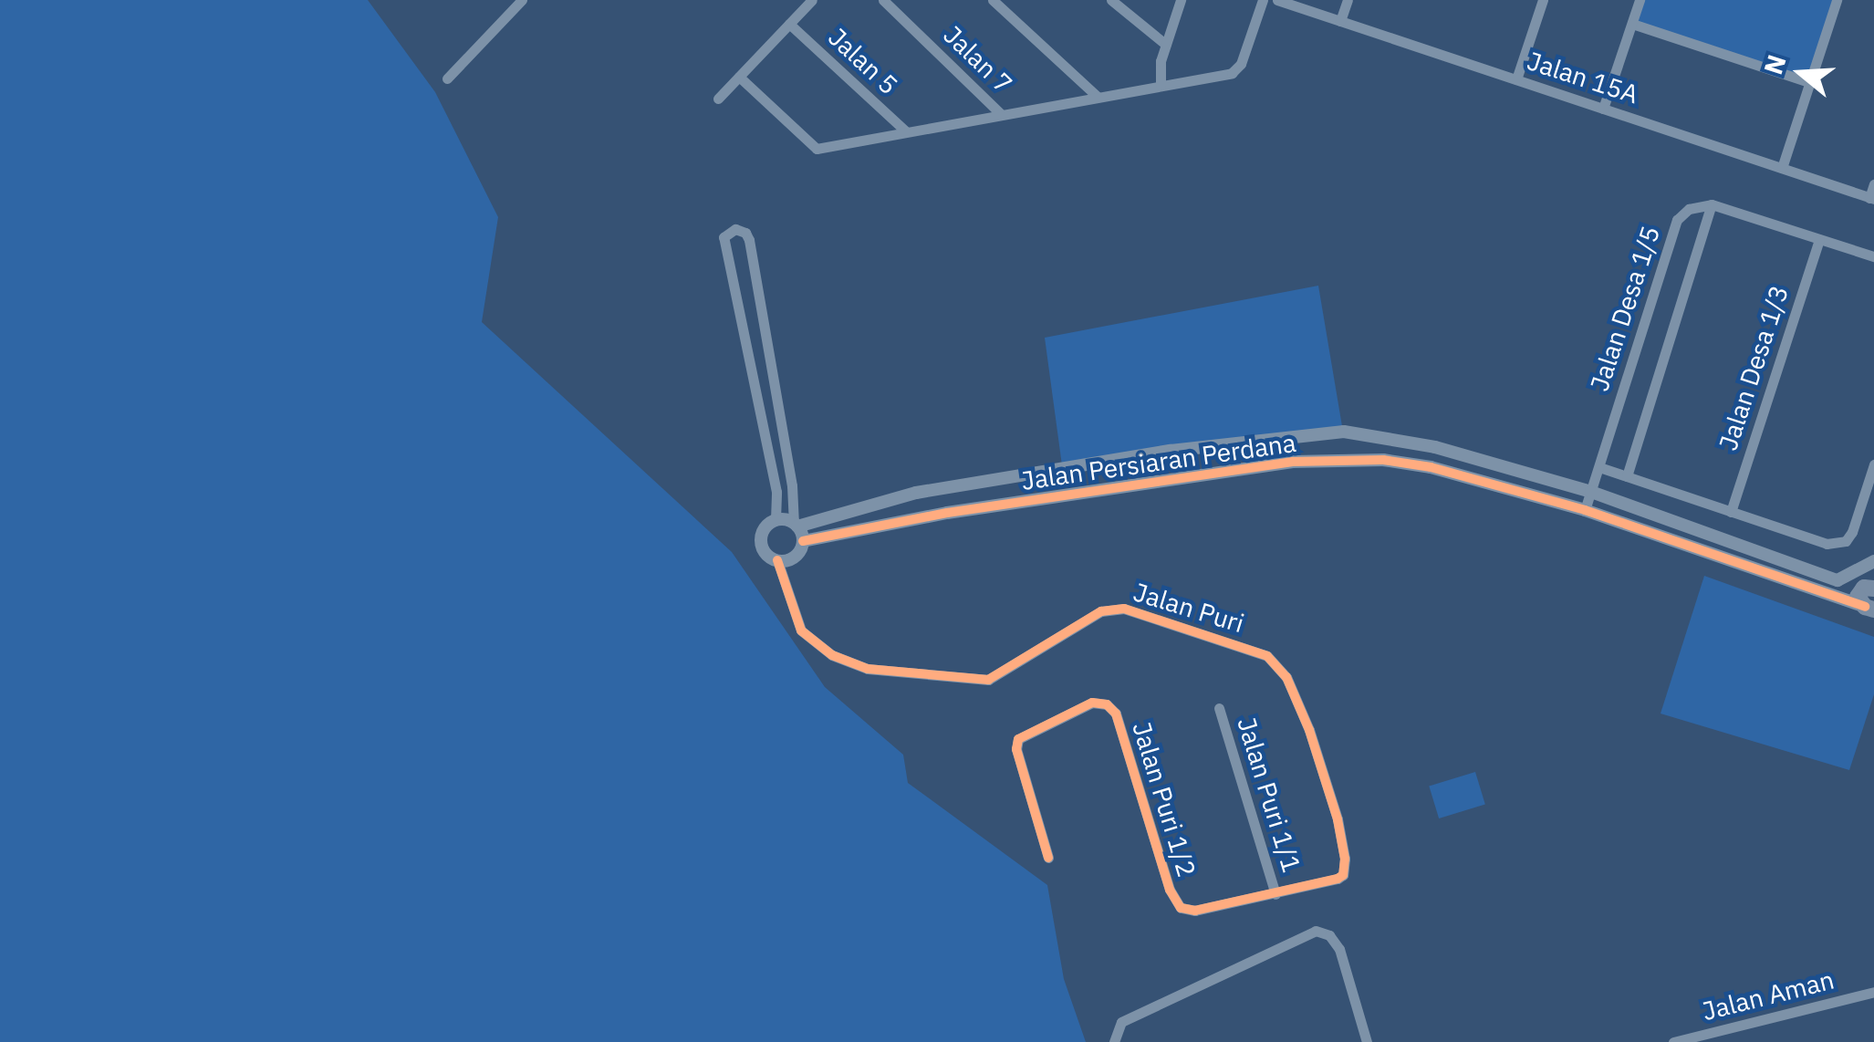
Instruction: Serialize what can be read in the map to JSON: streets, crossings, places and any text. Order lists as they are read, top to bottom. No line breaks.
{"streets":{"main road":["Jalan Persiaran Perdana"],"street":["Jalan 7","Jalan 5","Jalan 15A","Jalan Desa 1/5","Jalan Desa 1/3","Jalan Puri","Jalan Puri 1/1","Jalan Puri 1/2","Jalan Aman"]},"crossings":[["Jalan Desa 1/5","Jalan Persiaran Perdana"],["Jalan Persiaran Perdana","Jalan Puri"],["Jalan Puri","Jalan Puri 1/1"],["Jalan Puri","Jalan Puri 1/2"],["Jalan Puri 1/1","Jalan Puri 1/2"]],"north":"left"}
